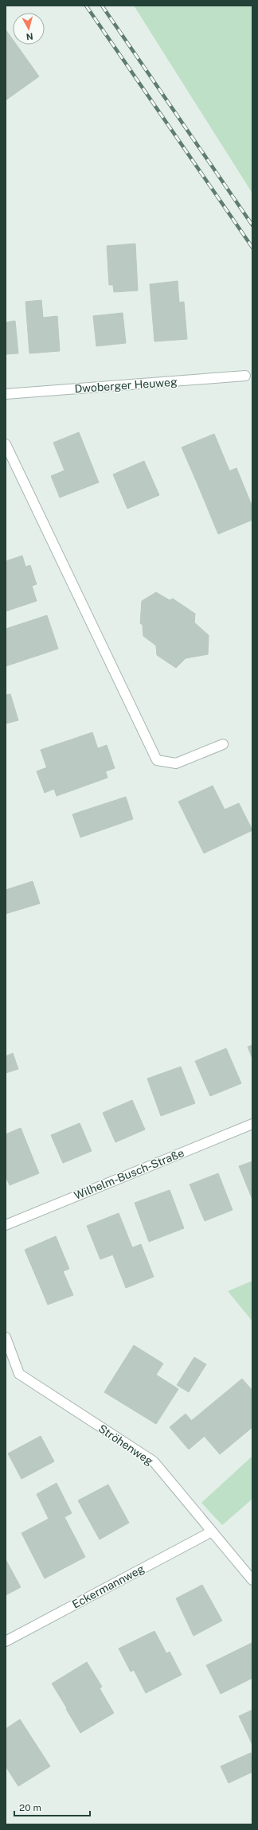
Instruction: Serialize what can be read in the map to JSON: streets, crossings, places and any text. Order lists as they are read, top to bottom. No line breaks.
{"streets":{"street":["Dwoberger Heuweg","Wilhelm-Busch-Straße","Ströhenweg","Eckermannweg"]},"crossings":[["Ströhenweg","Eckermannweg"]],"scale_bar":"20 m","north":"bottom"}
